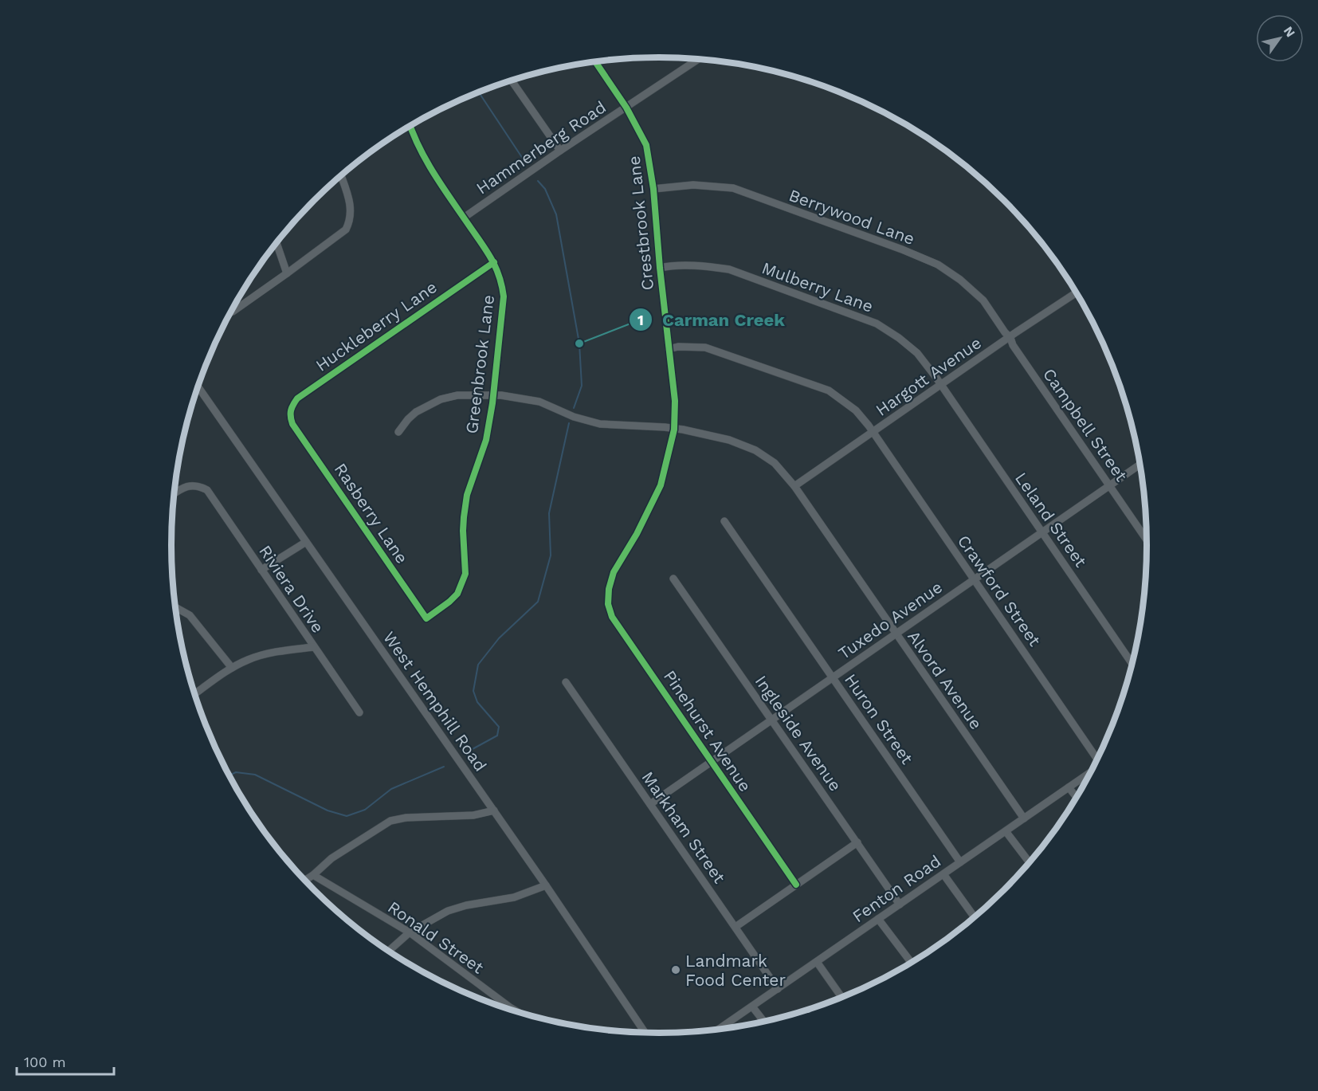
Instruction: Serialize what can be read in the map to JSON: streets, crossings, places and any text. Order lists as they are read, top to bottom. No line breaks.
{"streets":{"street":["Hammerberg Road","Berrywood Lane","Crestbrook Lane","Mulberry Lane","Huckleberry Lane","Greenbrook Lane","Hargott Avenue","Campbell Street","Rasberry Lane","Leland Street","Riviera Drive","Crawford Street","Tuxedo Avenue","Alvord Avenue","West Hemphill Road","Huron Street","Pinehurst Avenue","Ingleside Avenue","Markham Street","Fenton Road","Ronald Street"]},"crossings":[["Hammerberg Road","Crestbrook Lane"],["Hammerberg Road","Greenbrook Lane"],["Berrywood Lane","Crestbrook Lane"],["Berrywood Lane","Hargott Avenue"],["Berrywood Lane","Campbell Street"],["Crestbrook Lane","Mulberry Lane"],["Crestbrook Lane","Crawford Street"],["Crestbrook Lane","Alvord Avenue"],["Crestbrook Lane","Pinehurst Avenue"],["Mulberry Lane","Hargott Avenue"],["Mulberry Lane","Leland Street"],["Huckleberry Lane","Greenbrook Lane"],["Huckleberry Lane","Rasberry Lane"],["Greenbrook Lane","Rasberry Lane"],["Greenbrook Lane","Alvord Avenue"],["Hargott Avenue","Campbell Street"],["Hargott Avenue","Leland Street"],["Hargott Avenue","Crawford Street"],["Hargott Avenue","Alvord Avenue"],["Campbell Street","Tuxedo Avenue"],["Leland Street","Tuxedo Avenue"],["Crawford Street","Tuxedo Avenue"],["Tuxedo Avenue","Alvord Avenue"],["Tuxedo Avenue","Huron Street"],["Tuxedo Avenue","Pinehurst Avenue"],["Tuxedo Avenue","Ingleside Avenue"],["Tuxedo Avenue","Markham Street"],["Alvord Avenue","Fenton Road"],["Huron Street","Fenton Road"],["Ingleside Avenue","Fenton Road"],["Markham Street","Fenton Road"]],"places":["Carman Creek","Landmark Food Center"],"scale_bar":"100 m","north":"top right"}
